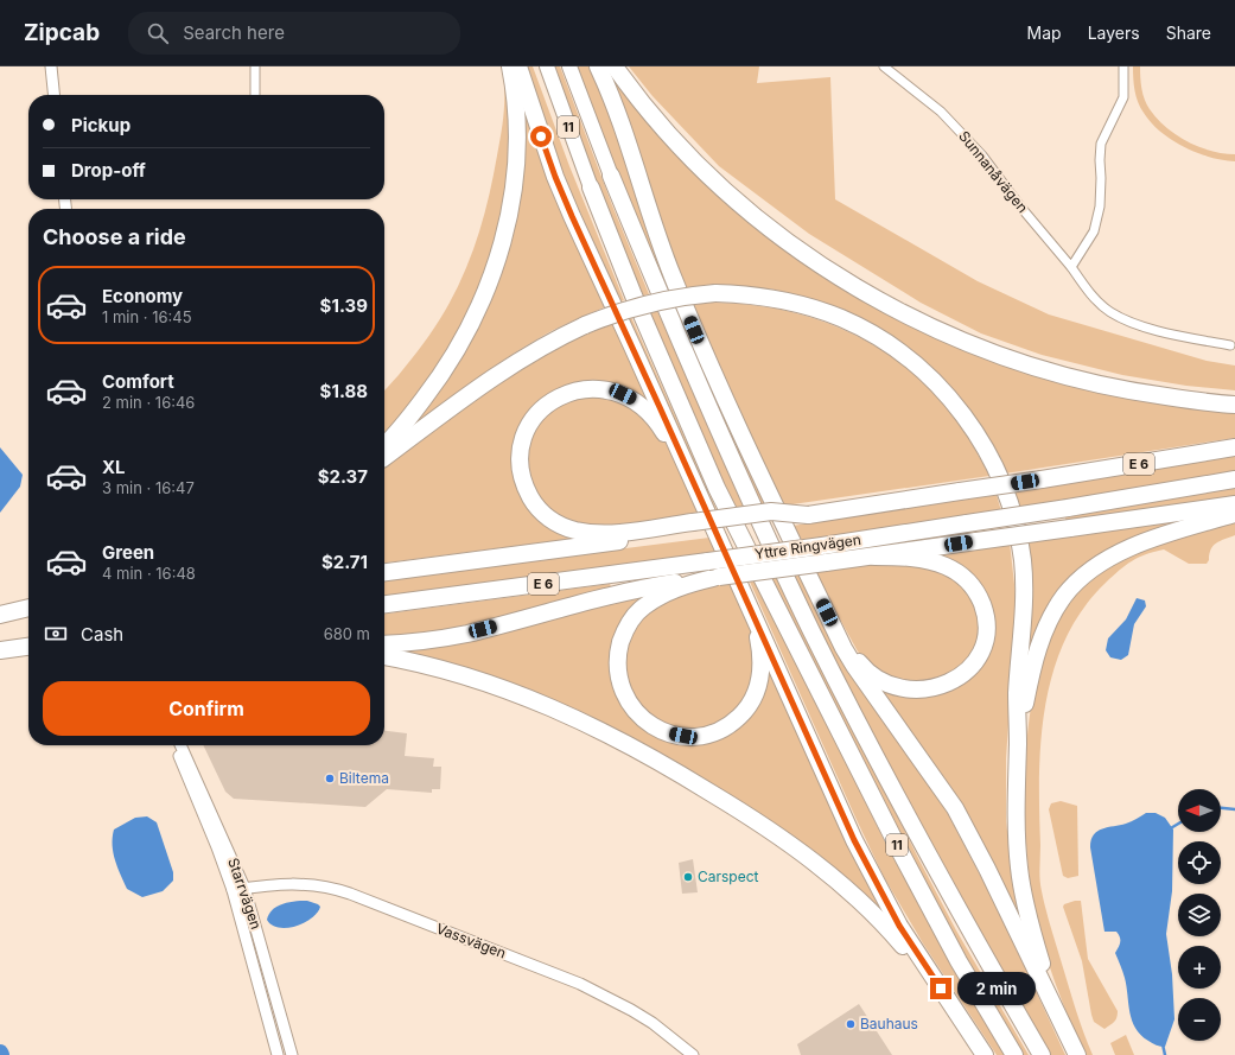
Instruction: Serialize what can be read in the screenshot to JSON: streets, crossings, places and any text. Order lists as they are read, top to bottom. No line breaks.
{"streets":{"highway":["11","E 6","Yttre Ringvägen"],"street":["Sunnanåvägen","Starrvägen","Vassvägen"]},"crossings":[["Starrvägen","Vassvägen"]],"places":["Biltema","Carspect","Bauhaus"],"north":"left","page":{"header":"Zipcab","search":"Search here","nav":["Map","Layers","Share"],"banner":["Pickup","Drop-off"],"heading":"Choose a ride","list":[{"name":"Economy","note":"1 min · 16:45","value":"$1.39"},{"name":"Comfort","note":"2 min · 16:46","value":"$1.88"},{"name":"XL","note":"3 min · 16:47","value":"$2.37"},{"name":"Green","note":"4 min · 16:48","value":"$2.71"}],"pay":["Cash","680 m"],"buttons":"Confirm","map_buttons":["+","−"],"bubble":"2 min"}}
